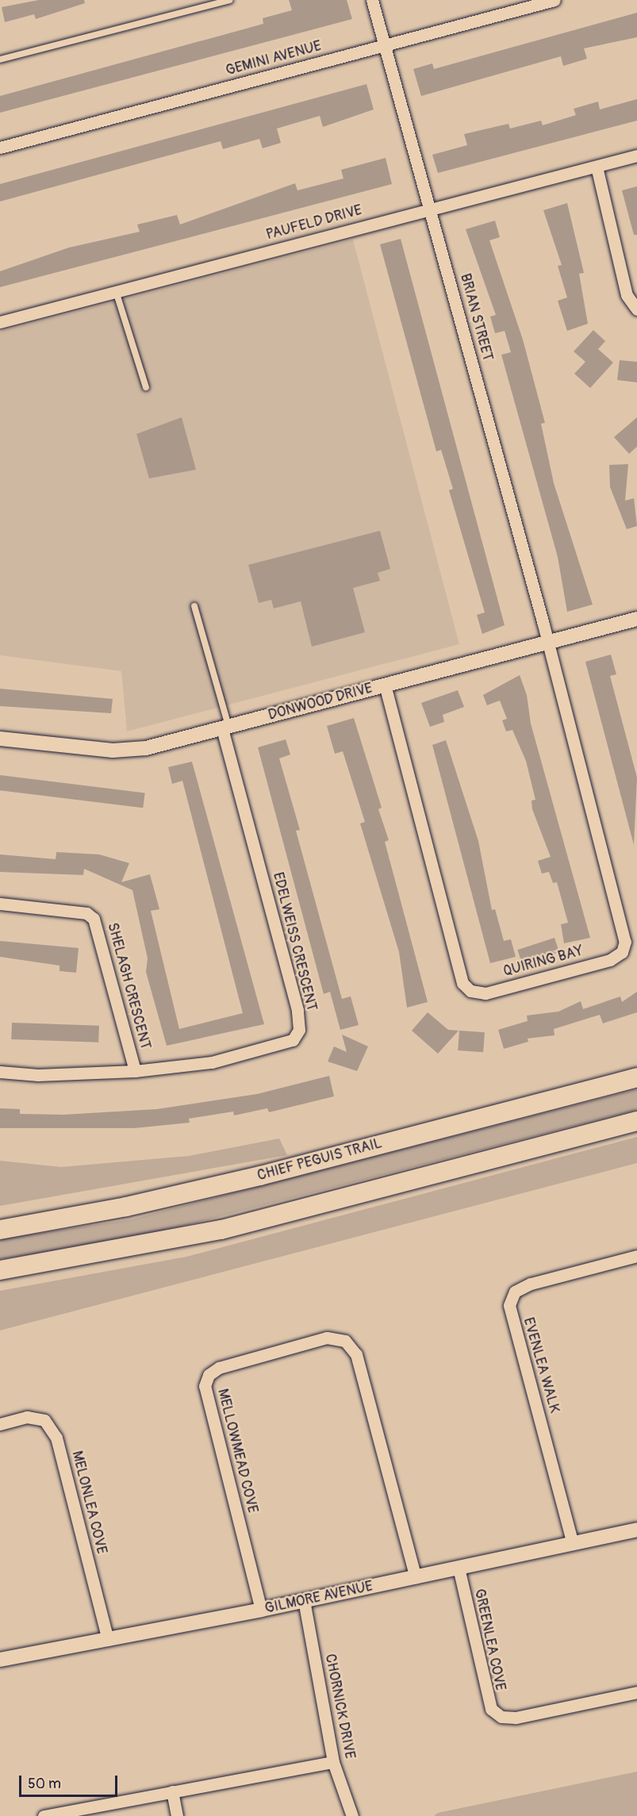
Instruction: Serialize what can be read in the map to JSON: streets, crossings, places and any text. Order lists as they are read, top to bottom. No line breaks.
{"streets":{"main road":["CHIEF PEGUIS TRAIL"],"street":["GEMINI AVENUE","PAUFELD DRIVE","BRIAN STREET","DONWOOD DRIVE","EDELWEISS CRESCENT","QUIRING BAY","SHELAGH CRESCENT","EVENLEA WALK","MELLOWMEAD COVE","MELONLEA COVE","GILMORE AVENUE","GREENLEA COVE","CHORNICK DRIVE"]},"crossings":[["GEMINI AVENUE","BRIAN STREET"],["PAUFELD DRIVE","BRIAN STREET"],["BRIAN STREET","DONWOOD DRIVE"],["BRIAN STREET","QUIRING BAY"],["DONWOOD DRIVE","EDELWEISS CRESCENT"],["DONWOOD DRIVE","QUIRING BAY"],["EDELWEISS CRESCENT","SHELAGH CRESCENT"],["EVENLEA WALK","GILMORE AVENUE"],["MELLOWMEAD COVE","GILMORE AVENUE"],["MELONLEA COVE","GILMORE AVENUE"],["GILMORE AVENUE","GREENLEA COVE"],["GILMORE AVENUE","CHORNICK DRIVE"]],"scale_bar":"50 m"}
